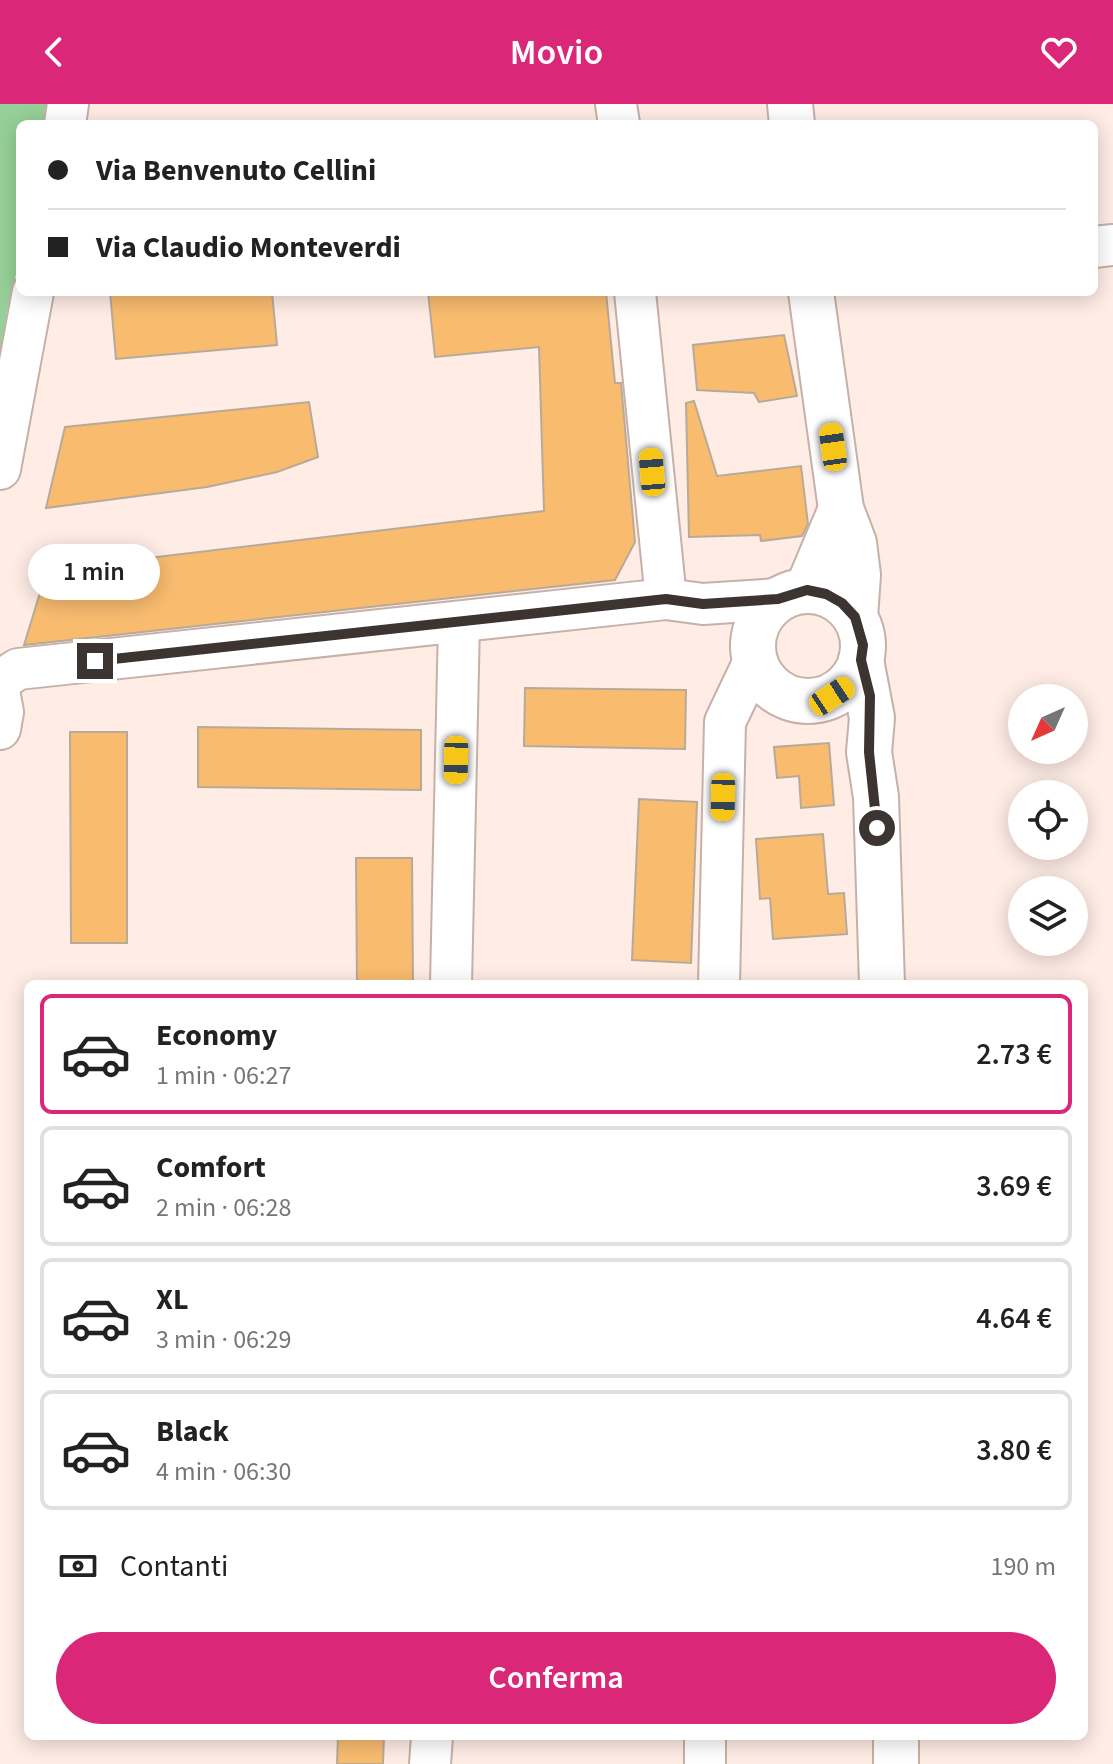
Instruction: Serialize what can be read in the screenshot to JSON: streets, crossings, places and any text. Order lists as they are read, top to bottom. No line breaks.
{"north":"bottom left","page":{"header":"Movio","banner":["Via Benvenuto Cellini","Via Claudio Monteverdi"],"bubble":"1 min","list":[{"name":"Economy","note":"1 min · 06:27","value":"2.73 €"},{"name":"Comfort","note":"2 min · 06:28","value":"3.69 €"},{"name":"XL","note":"3 min · 06:29","value":"4.64 €"},{"name":"Black","note":"4 min · 06:30","value":"3.80 €"}],"pay":["Contanti","190 m"],"buttons":"Conferma"}}
